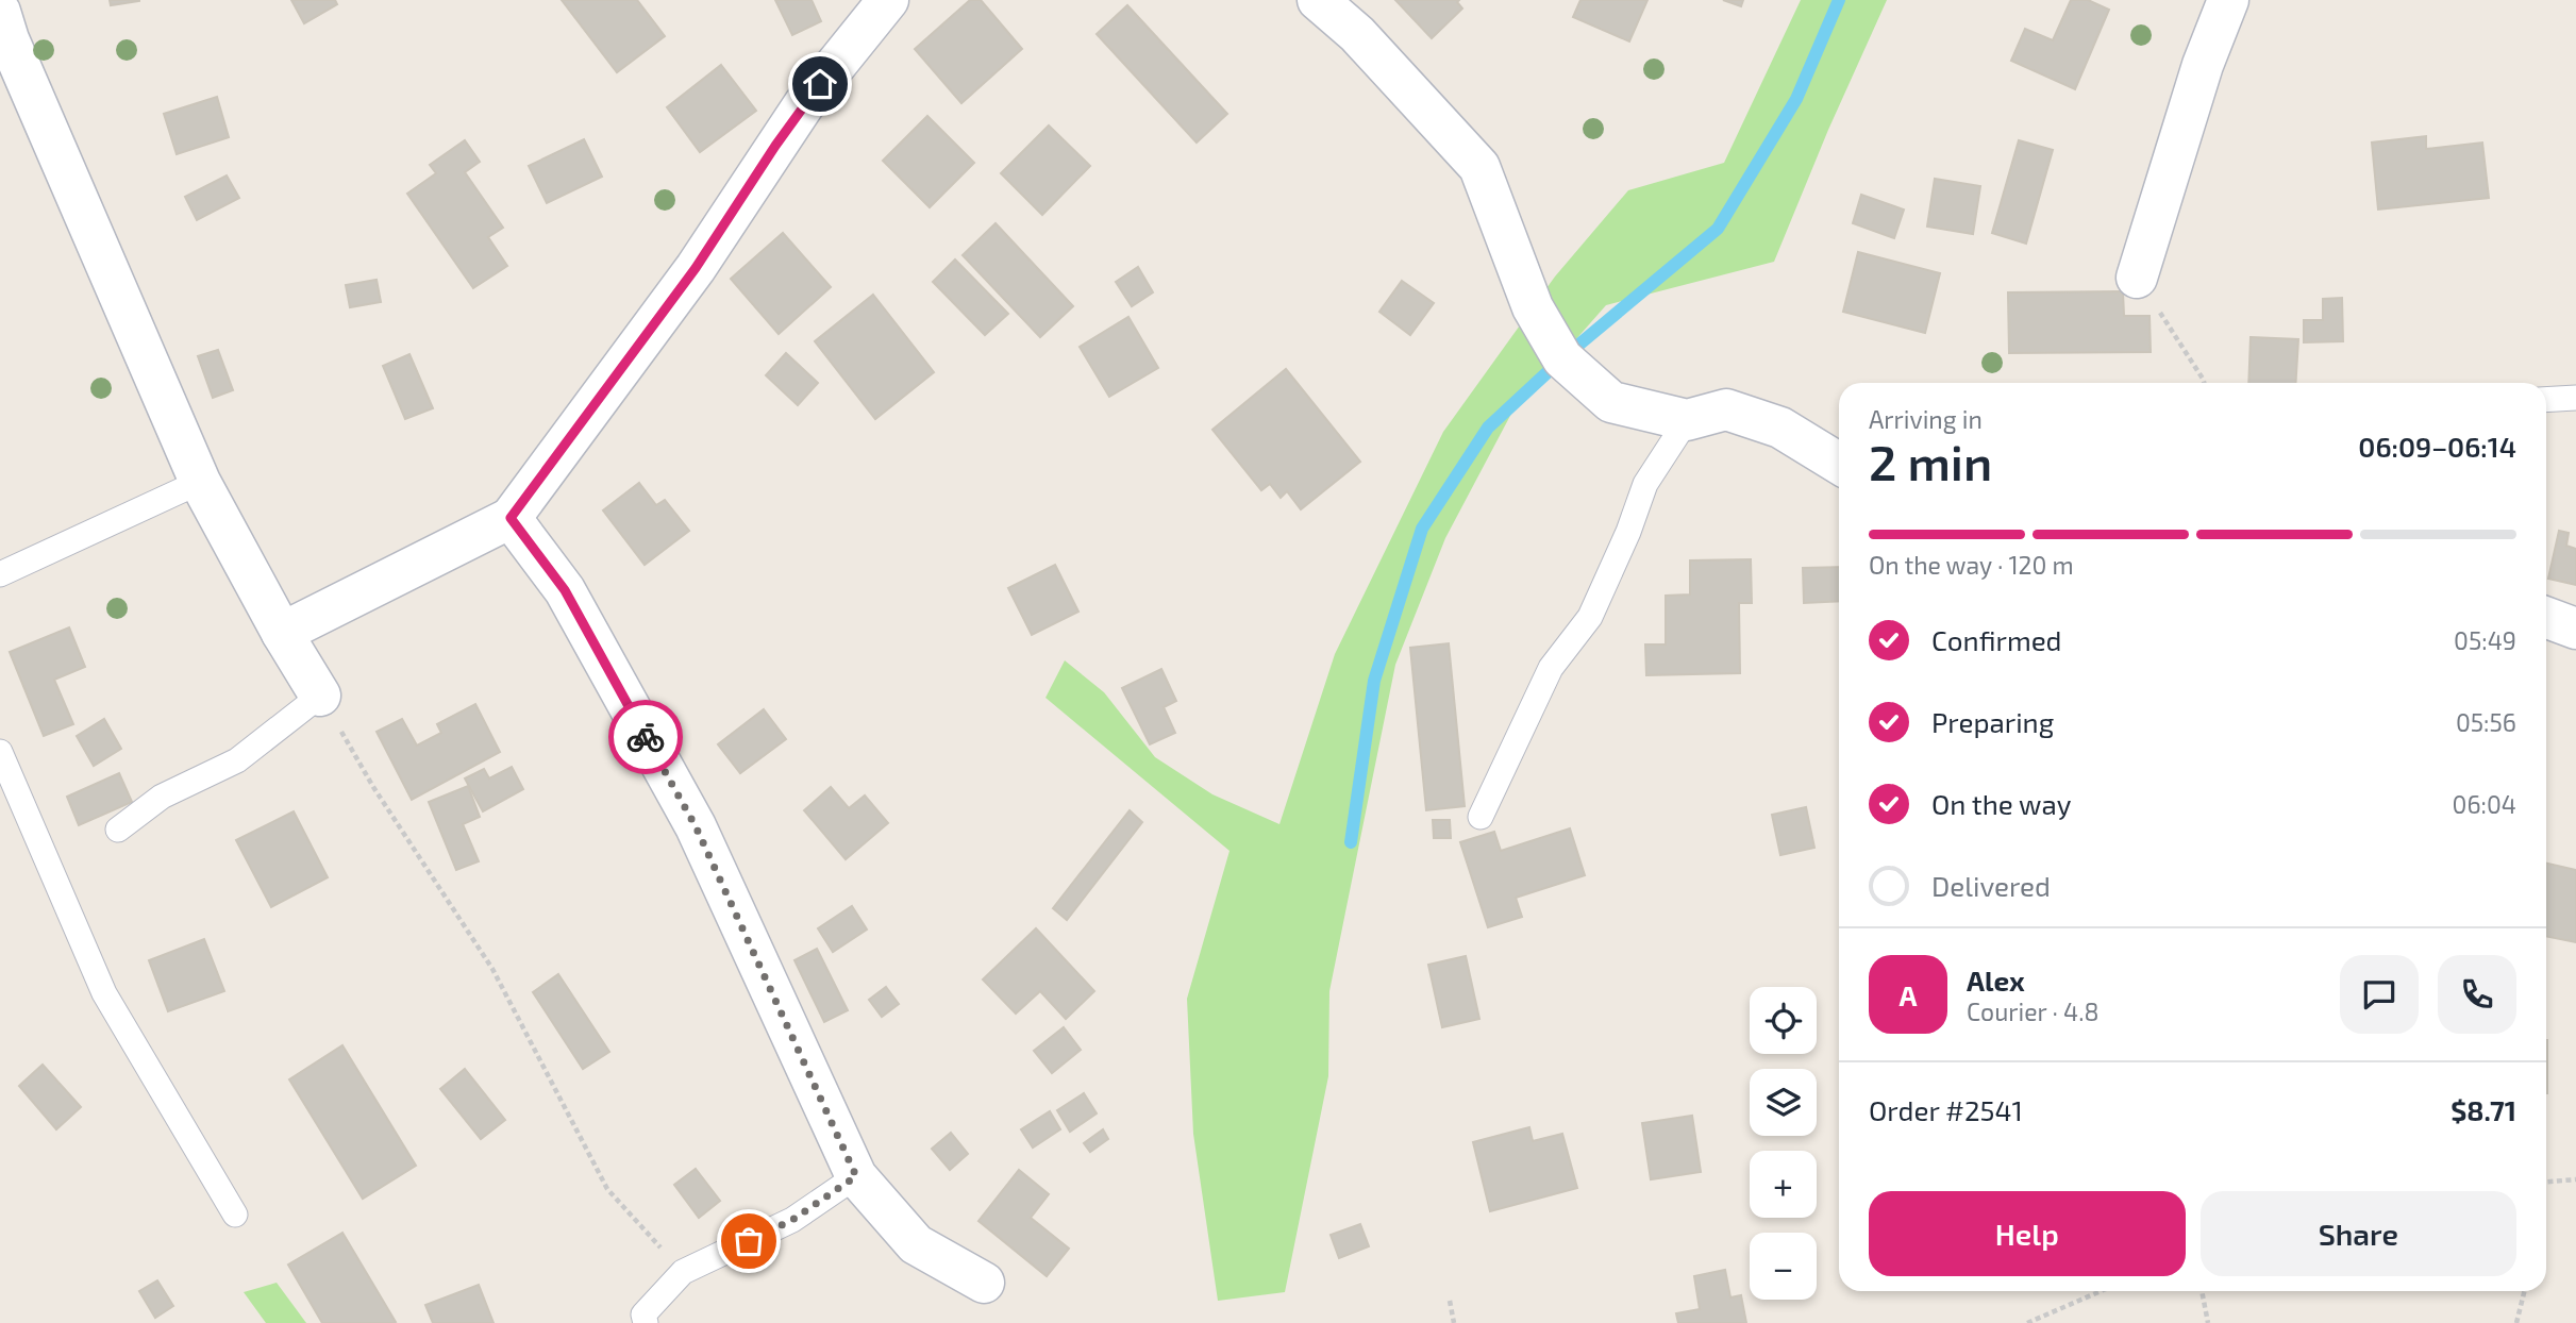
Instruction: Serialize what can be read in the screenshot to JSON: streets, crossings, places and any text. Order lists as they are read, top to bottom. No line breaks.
{"page":{"heading":["2 min","Arriving in","06:09–06:14"],"panel":["Alex","Courier · 4.8","Order #2541","$8.71"],"bar":"On the way · 120 m","list":[["Confirmed","05:49"],["Preparing","05:56"],["On the way","06:04"],"Delivered"],"round":"A","map_buttons":["+","−"],"buttons":["Help","Share"]}}
